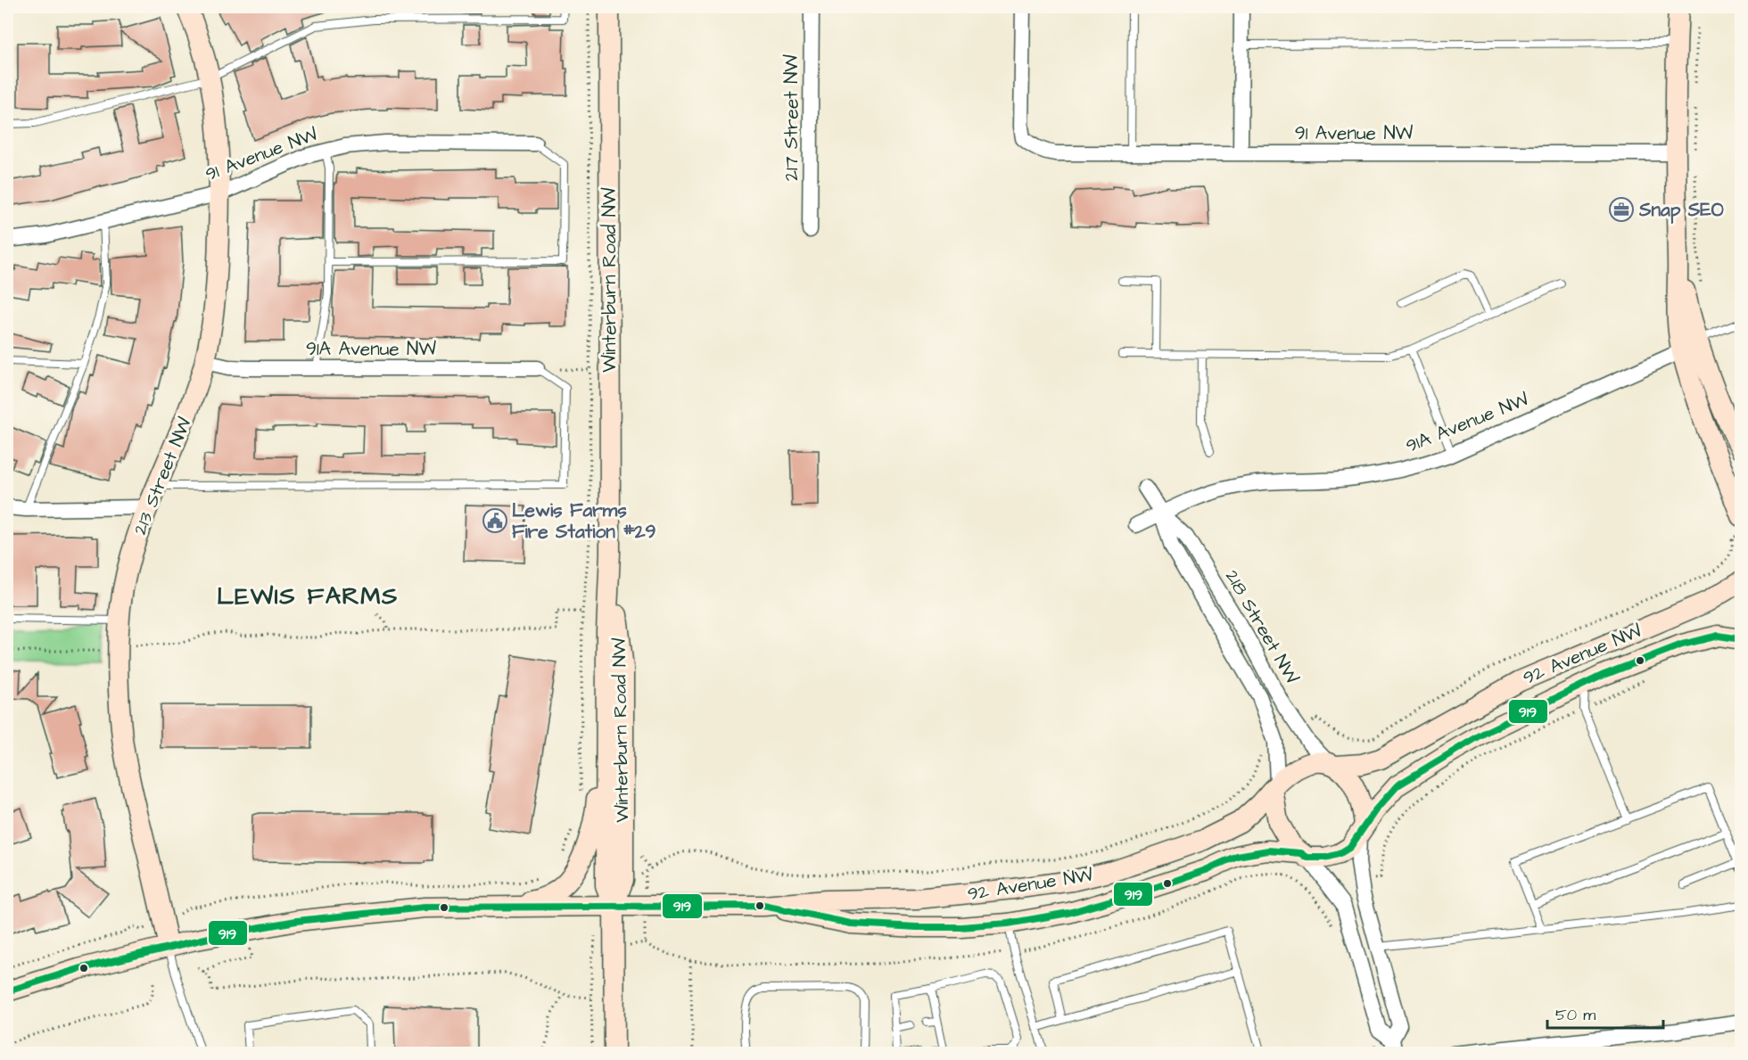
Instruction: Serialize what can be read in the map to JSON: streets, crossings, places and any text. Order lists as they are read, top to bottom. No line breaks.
{"streets":{"main road":["Winterburn Road NW","213 Street NW","92 Avenue NW"],"street":["217 Street NW","91 Avenue NW","91A Avenue NW","218 Street NW"]},"crossings":[["91 Avenue NW","213 Street NW"],["Winterburn Road NW","92 Avenue NW"],["91A Avenue NW","213 Street NW"],["91A Avenue NW","218 Street NW"],["218 Street NW","92 Avenue NW"]],"districts":["LEWIS FARMS"],"places":{"office":["Snap SEO"],"public building":["Lewis Farms Fire Station #29"]},"lines":["transit line 919"],"scale_bar":"50 m"}
